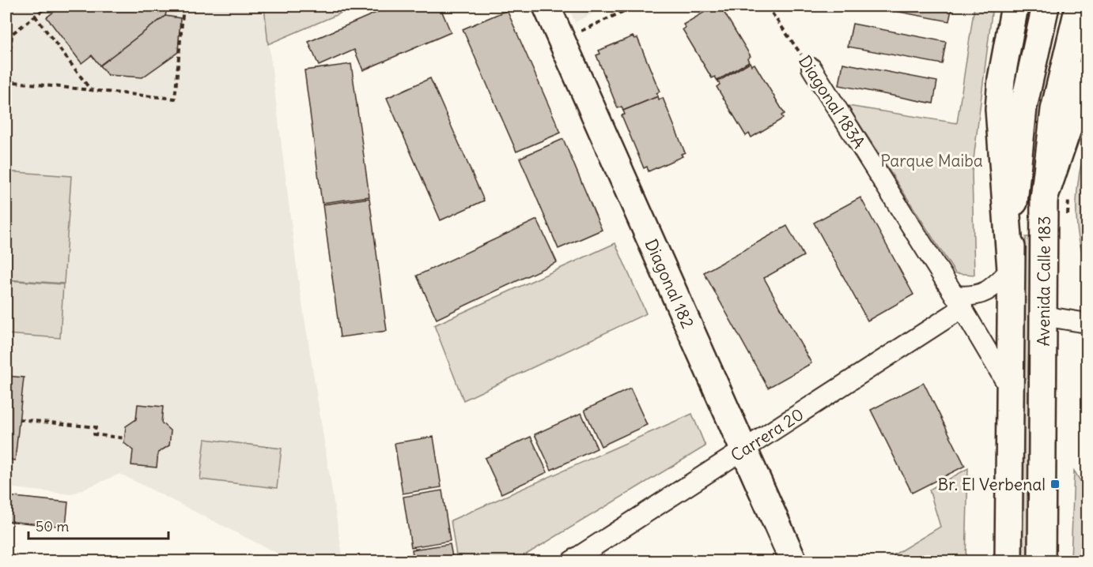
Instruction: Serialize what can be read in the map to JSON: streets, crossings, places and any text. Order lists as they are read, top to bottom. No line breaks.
{"streets":{"main road":["Avenida Calle 183","Diagonal 182"],"street":["Diagonal 183A","Carrera 20"]},"crossings":[["Diagonal 183A","Avenida Calle 183"],["Diagonal 183A","Carrera 20"],["Diagonal 182","Carrera 20"]],"parks":["Parque Maiba"],"places":{"transit":["Br. El Verbenal"]},"scale_bar":"50 m"}
